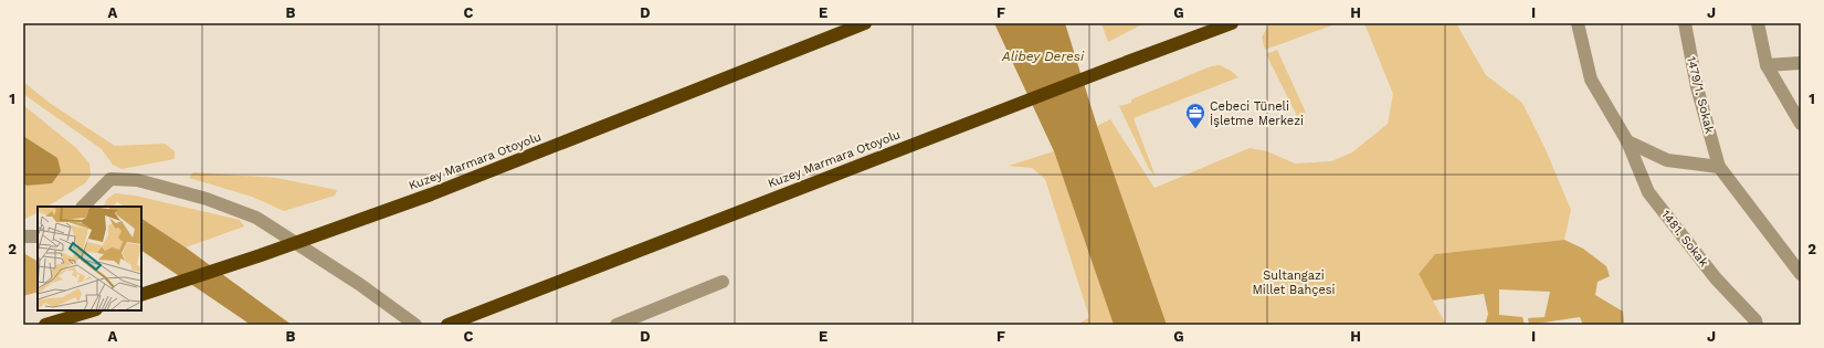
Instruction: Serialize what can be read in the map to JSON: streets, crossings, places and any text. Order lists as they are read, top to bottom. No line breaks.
{"streets":{"highway":["Kuzey Marmara Otoyolu"],"street":["1479/1. Sokak","1481. Sokak"]},"water":["Alibey Deresi"],"parks":["Sultangazi Millet Bahçesi"],"places":{"office":["Cebeci Tüneli İşletme Merkezi"]},"grid":{"columns":["A","B","C","D","E","F","G","H","I","J"],"rows":["1","2"]}}
